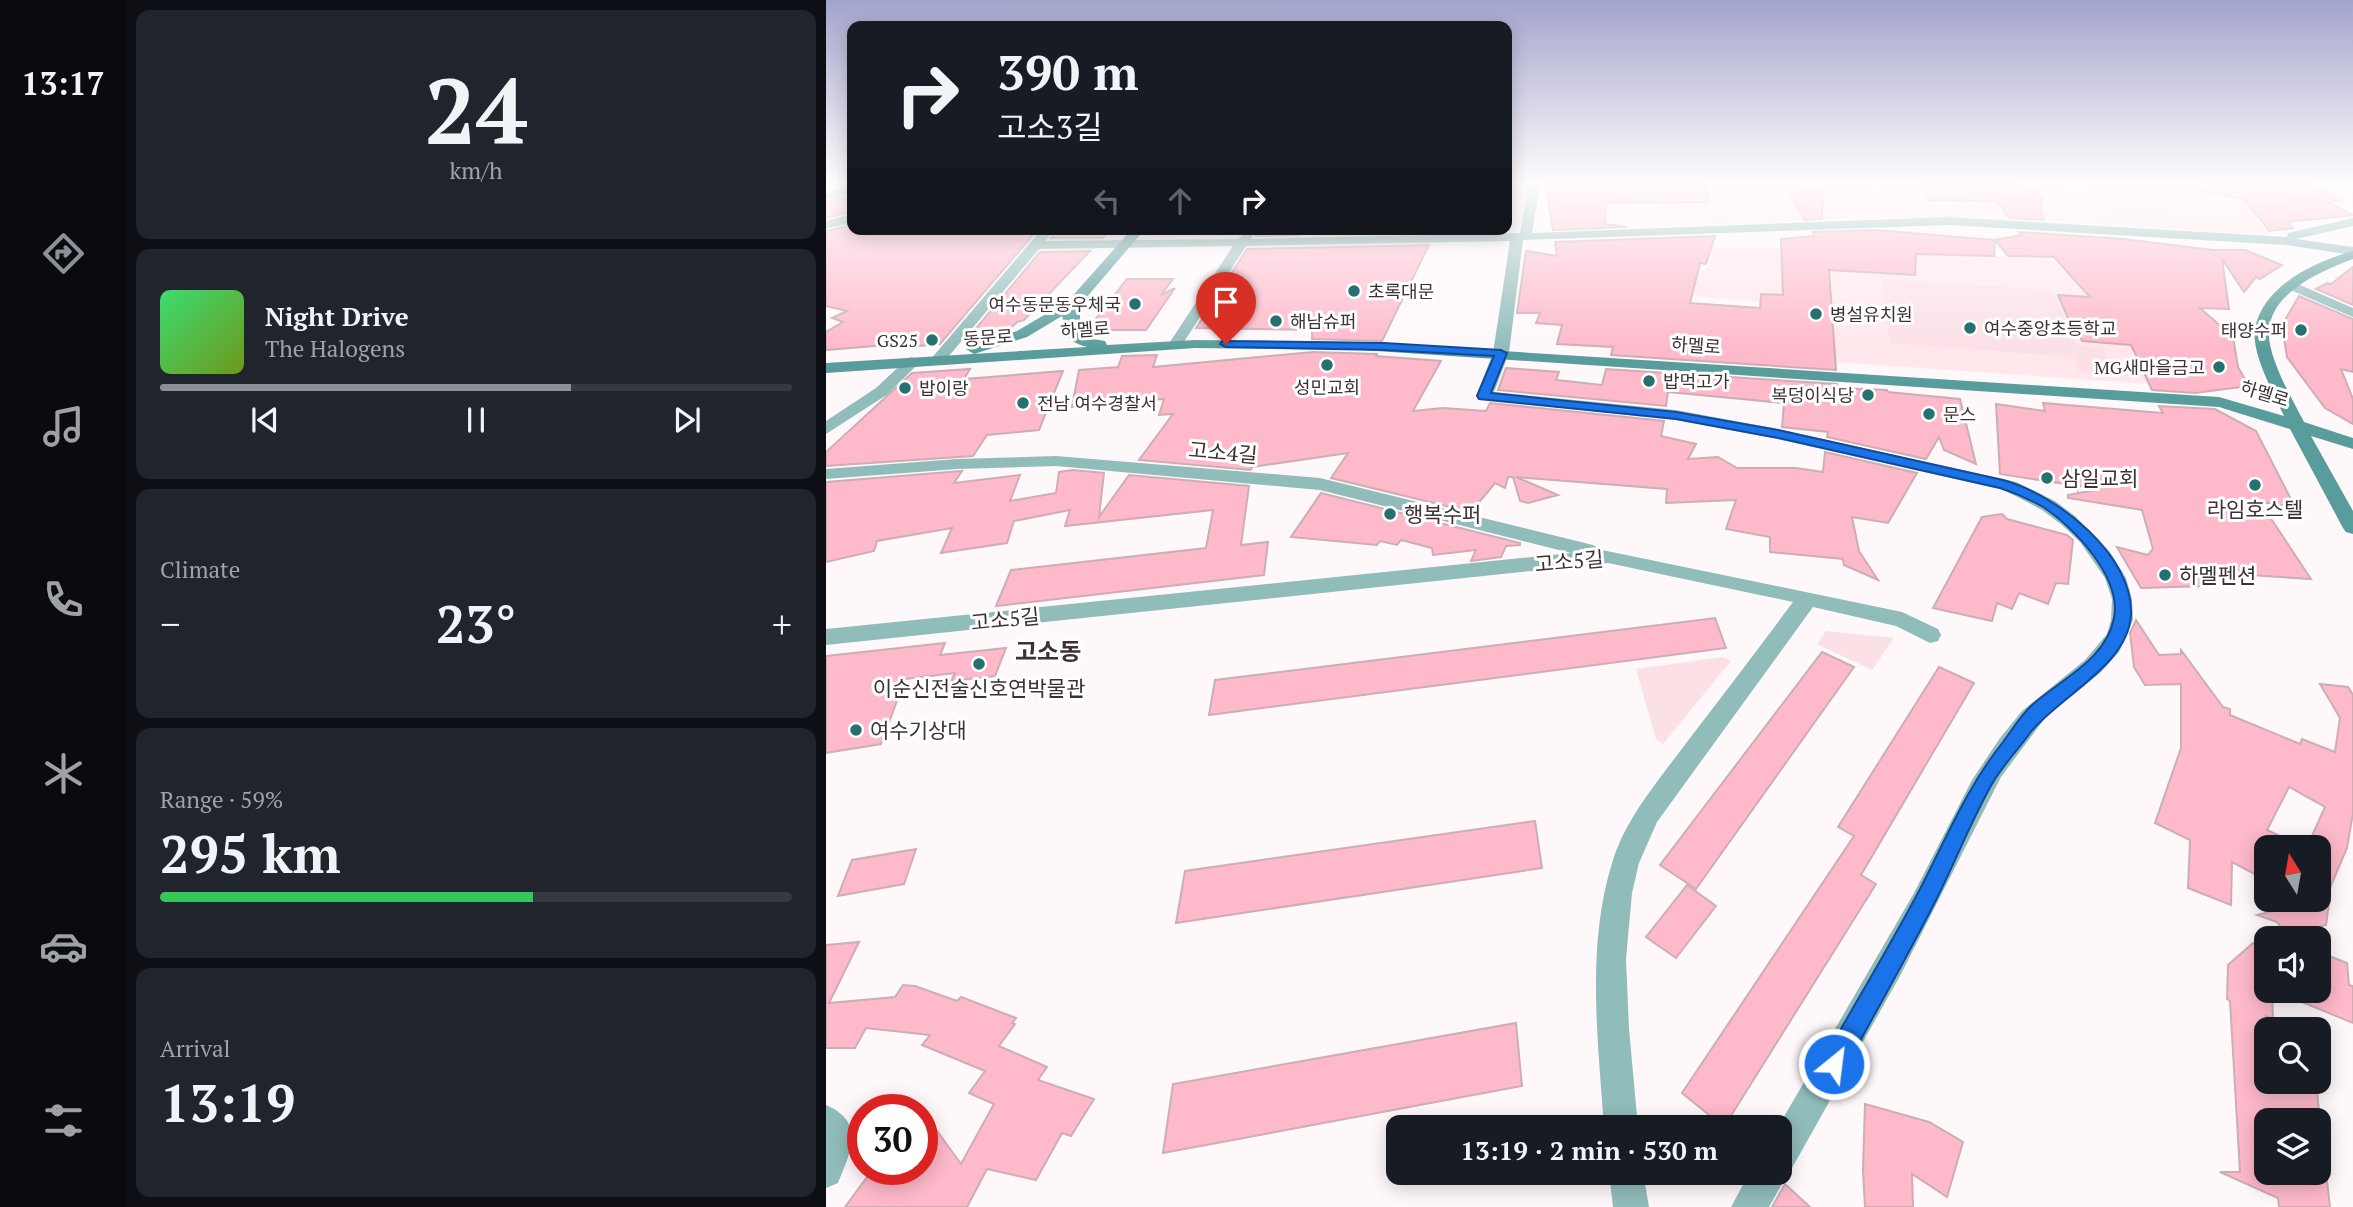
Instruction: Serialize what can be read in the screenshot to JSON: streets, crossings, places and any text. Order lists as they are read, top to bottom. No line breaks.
{"streets":{"street":["하멜로","동문로","고소4길","고소5길"]},"crossings":[["하멜로","동문로"],["고소4길","고소5길"]],"districts":["고소동"],"places":["초록대문","여수동문동우체국","병설유치원","해남슈퍼","여수중앙초등학교","태양수퍼","GS25","성민교회","MG새마을금고","밥먹고가","밥이랑","복덩이식당","전남 여수경찰서","문스","삼일교회","라임호스텔","행복수퍼","하멜펜션","이순신전술신호연박물관","여수기상대"],"north":"top","page":{"tabs":"13:17","tile":[["24","km/h"],"Climate",["Range · 59%","295 km"],["Arrival","13:19"]],"turn":["390 m","고소3길"],"song":["Night Drive","The Halogens"],"heat":["−","23°","+"],"limit":"30","trip":"13:19 · 2 min · 530 m"}}
